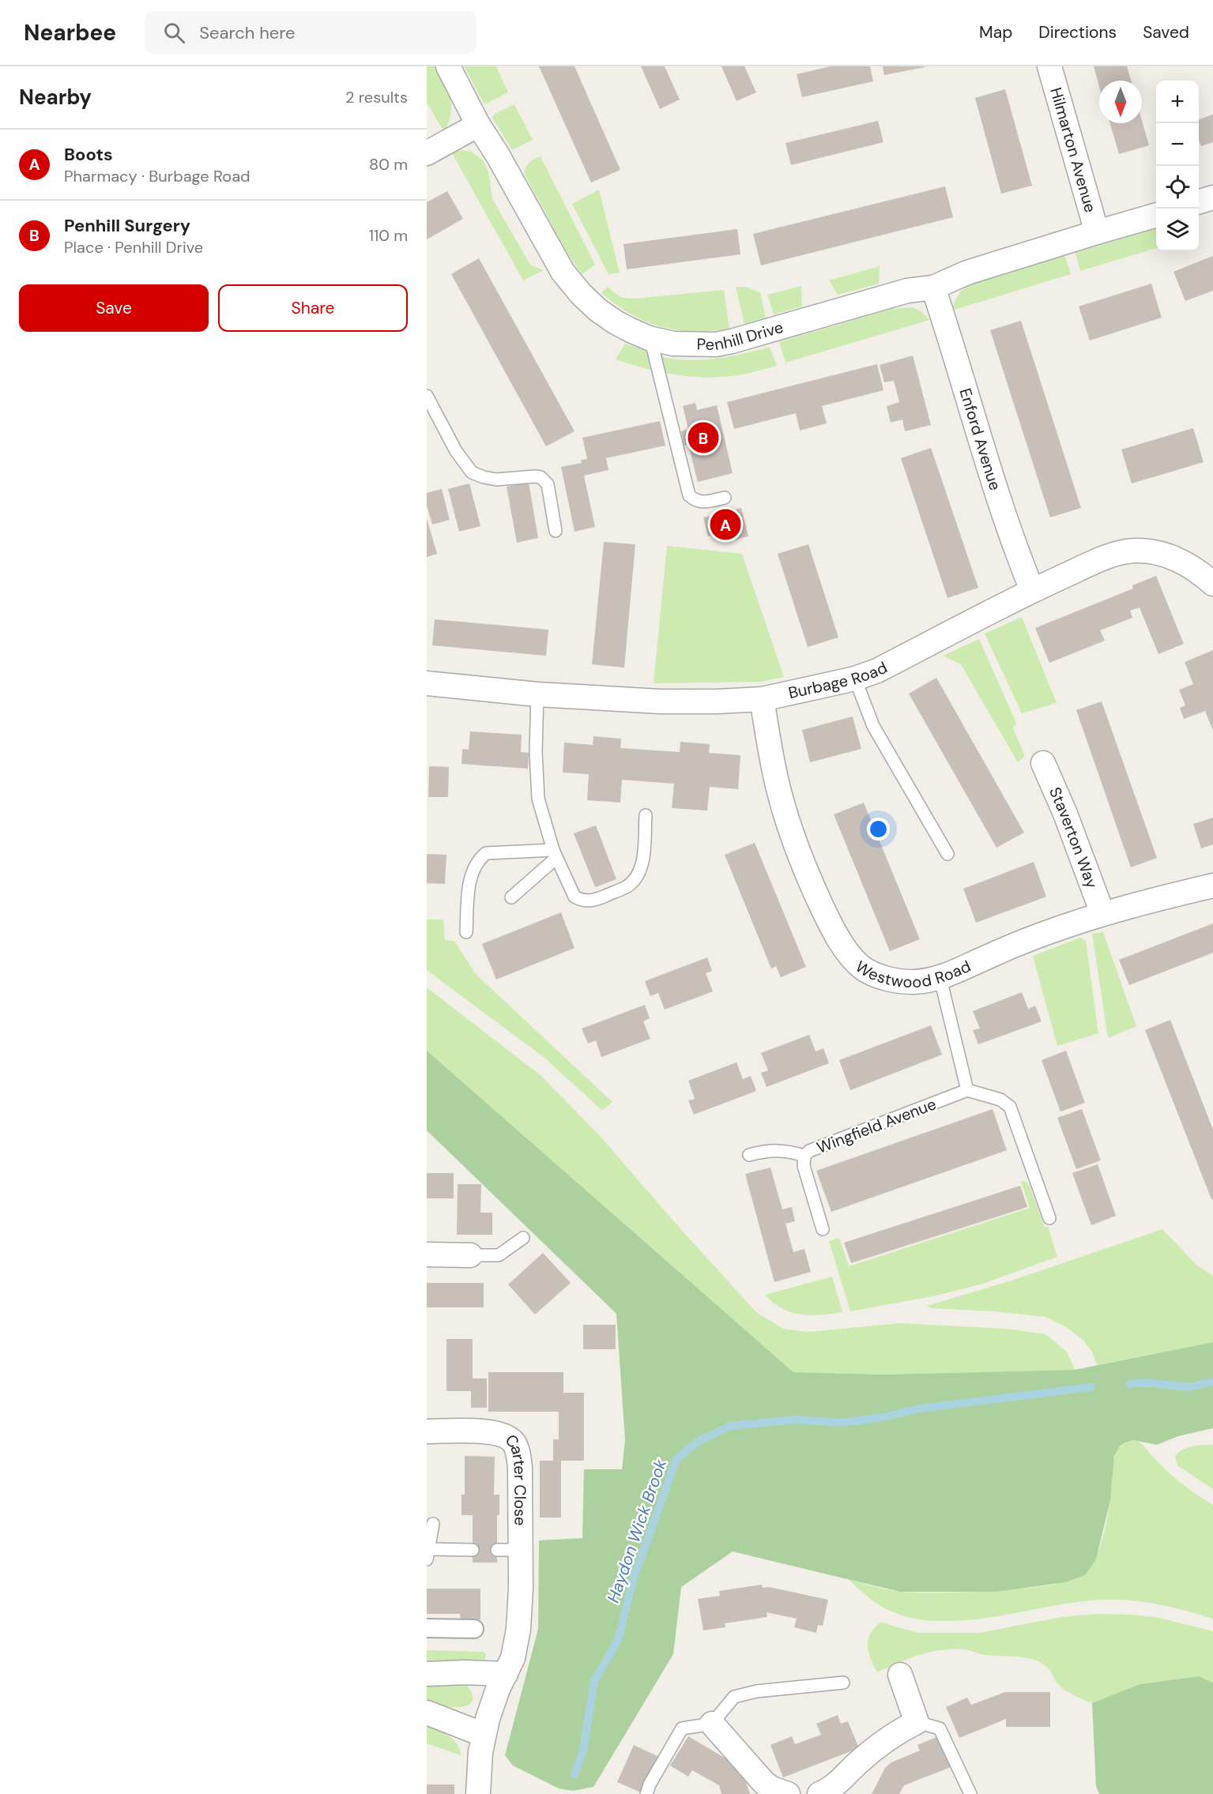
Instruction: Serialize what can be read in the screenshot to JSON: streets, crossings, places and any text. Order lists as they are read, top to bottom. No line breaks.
{"streets":{"street":["Hilmarton Avenue","Penhill Drive","Enford Avenue","Burbage Road","Staverton Way","Westwood Road","Carter Close"],"lane":["Wingfield Avenue"]},"crossings":[["Hilmarton Avenue","Penhill Drive"],["Penhill Drive","Enford Avenue"],["Enford Avenue","Burbage Road"],["Burbage Road","Westwood Road"],["Staverton Way","Westwood Road"]],"water":["Haydon Wick Brook"],"north":"bottom","page":{"header":"Nearbee","search":"Search here","nav":["Map","Directions","Saved"],"heading":["Nearby","2 results"],"map_buttons":["+","−"],"list":[{"mark":"A","name":"Boots","note":"Pharmacy · Burbage Road","value":"80 m"},{"mark":"B","name":"Penhill Surgery","note":"Place · Penhill Drive","value":"110 m"}],"buttons":["Save","Share"],"pins":["B","A"]}}
